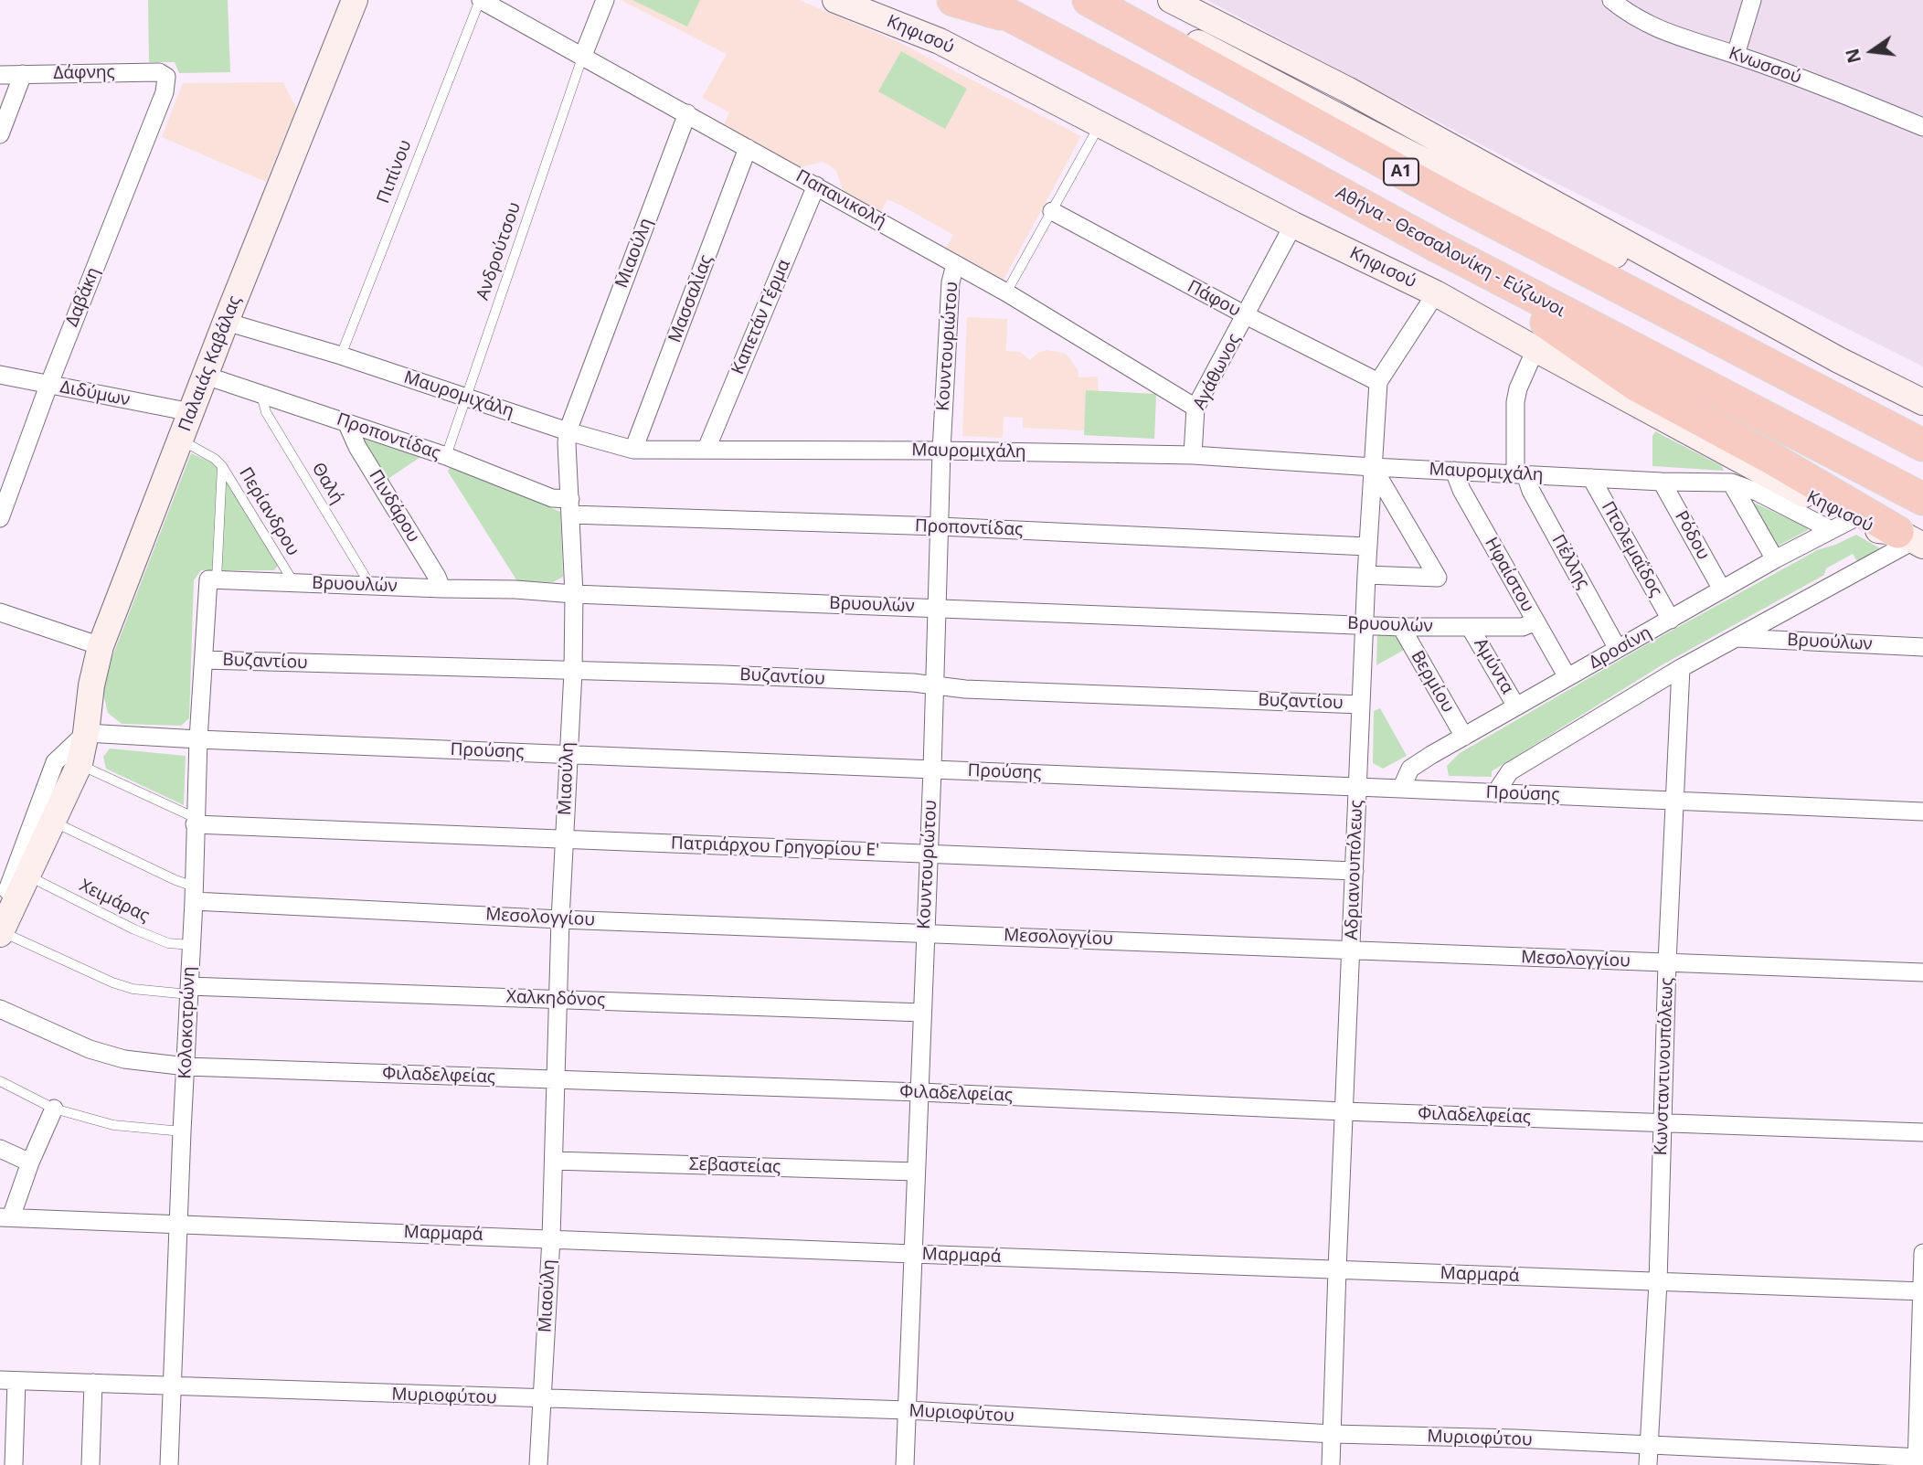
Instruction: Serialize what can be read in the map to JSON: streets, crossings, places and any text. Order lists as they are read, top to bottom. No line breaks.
{"streets":{"highway":["Α1","Αθήνα - Θεσσαλονίκη - Εύζωνοι"],"main road":["Κηφισού","Παλαιάς Καβάλας"],"street":["Κνωσσού","Δάφνης","Παπανικολή","Μιαούλη","Δαβάκη","Μασσαλίας","Πάφου","Καπετάν Γέρμα","Κουντουριώτου","Αγάθωνος","Διδύμων","Μαυρομιχάλη","Προποντίδας","Πινδάρου","Ρόδου","Πτολεμαΐδος","Πέλλης","Ηφαίστου","Βρυουλών","Βρυούλων","Δροσίνη","Βυζαντίου","Αμύντα","Βερμίου","Προύσης","Πατριάρχου Γρηγορίου Ε'","Αδριανουπόλεως","Μεσολογγίου","Χαλκηδόνος","Κολοκοτρώνη","Κωνσταντινουπόλεως","Φιλαδελφείας","Σεβαστείας","Μαρμαρά","Μυριοφύτου"],"lane":["Πιπίνου","Ανδρούτσου","Θαλή","Περίανδρου","Χειμάρας"]},"crossings":[["Κηφισού","Αγάθωνος"],["Κηφισού","Μαυρομιχάλη"],["Κηφισού","Δροσίνη"],["Κηφισού","Αδριανουπόλεως"],["Δάφνης","Δαβάκη"],["Πιπίνου","Παπανικολή"],["Πιπίνου","Μαυρομιχάλη"],["Παπανικολή","Ανδρούτσου"],["Παπανικολή","Μιαούλη"],["Παπανικολή","Μασσαλίας"],["Παπανικολή","Καπετάν Γέρμα"],["Παπανικολή","Κουντουριώτου"],["Παπανικολή","Αγάθωνος"],["Ανδρούτσου","Μαυρομιχάλη"],["Ανδρούτσου","Προποντίδας"],["Μιαούλη","Μαυρομιχάλη"],["Μιαούλη","Προποντίδας"],["Μιαούλη","Βρυουλών"],["Μιαούλη","Βυζαντίου"],["Μιαούλη","Προύσης"],["Μιαούλη","Πατριάρχου Γρηγορίου Ε'"],["Μιαούλη","Μεσολογγίου"],["Μιαούλη","Χαλκηδόνος"],["Μιαούλη","Φιλαδελφείας"],["Μιαούλη","Σεβαστείας"],["Μιαούλη","Μαρμαρά"],["Μιαούλη","Μυριοφύτου"],["Δαβάκη","Διδύμων"],["Μασσαλίας","Μαυρομιχάλη"],["Πάφου","Αγάθωνος"],["Πάφου","Αδριανουπόλεως"],["Καπετάν Γέρμα","Μαυρομιχάλη"],["Κουντουριώτου","Μαυρομιχάλη"],["Κουντουριώτου","Προποντίδας"],["Κουντουριώτου","Βρυουλών"],["Κουντουριώτου","Βυζαντίου"],["Κουντουριώτου","Προύσης"],["Κουντουριώτου","Πατριάρχου Γρηγορίου Ε'"],["Κουντουριώτου","Μεσολογγίου"],["Κουντουριώτου","Χαλκηδόνος"],["Κουντουριώτου","Φιλαδελφείας"],["Κουντουριώτου","Σεβαστείας"],["Κουντουριώτου","Μαρμαρά"],["Κουντουριώτου","Μυριοφύτου"],["Παλαιάς Καβάλας","Διδύμων"],["Παλαιάς Καβάλας","Μαυρομιχάλη"],["Παλαιάς Καβάλας","Προποντίδας"],["Παλαιάς Καβάλας","Περίανδρου"],["Παλαιάς Καβάλας","Προύσης"],["Παλαιάς Καβάλας","Πατριάρχου Γρηγορίου Ε'"],["Παλαιάς Καβάλας","Χειμάρας"],["Παλαιάς Καβάλας","Μεσολογγίου"],["Παλαιάς Καβάλας","Χαλκηδόνος"],["Αγάθωνος","Μαυρομιχάλη"],["Μαυρομιχάλη","Ρόδου"],["Μαυρομιχάλη","Πτολεμαΐδος"],["Μαυρομιχάλη","Πέλλης"],["Μαυρομιχάλη","Ηφαίστου"],["Μαυρομιχάλη","Δροσίνη"],["Μαυρομιχάλη","Αδριανουπόλεως"],["Προποντίδας","Θαλή"],["Προποντίδας","Πινδάρου"],["Προποντίδας","Αδριανουπόλεως"],["Θαλή","Βρυουλών"],["Πινδάρου","Βρυουλών"],["Περίανδρου","Βρυουλών"],["Περίανδρου","Κολοκοτρώνη"],["Ρόδου","Δροσίνη"],["Πτολεμαΐδος","Δροσίνη"],["Πέλλης","Δροσίνη"],["Ηφαίστου","Βρυουλών"],["Ηφαίστου","Δροσίνη"],["Βρυουλών","Αμύντα"],["Βρυουλών","Βερμίου"],["Βρυουλών","Αδριανουπόλεως"],["Βρυουλών","Κολοκοτρώνη"],["Δροσίνη","Αμύντα"],["Δροσίνη","Βερμίου"],["Δροσίνη","Προύσης"],["Βυζαντίου","Αδριανουπόλεως"],["Βυζαντίου","Κολοκοτρώνη"],["Προύσης","Αδριανουπόλεως"],["Προύσης","Κολοκοτρώνη"],["Προύσης","Κωνσταντινουπόλεως"],["Πατριάρχου Γρηγορίου Ε'","Αδριανουπόλεως"],["Πατριάρχου Γρηγορίου Ε'","Κολοκοτρώνη"],["Αδριανουπόλεως","Μεσολογγίου"],["Αδριανουπόλεως","Φιλαδελφείας"],["Αδριανουπόλεως","Μαρμαρά"],["Αδριανουπόλεως","Μυριοφύτου"],["Χειμάρας","Κολοκοτρώνη"],["Μεσολογγίου","Κολοκοτρώνη"],["Μεσολογγίου","Κωνσταντινουπόλεως"],["Χαλκηδόνος","Κολοκοτρώνη"],["Κολοκοτρώνη","Φιλαδελφείας"],["Κολοκοτρώνη","Μαρμαρά"],["Κολοκοτρώνη","Μυριοφύτου"],["Κωνσταντινουπόλεως","Φιλαδελφείας"],["Κωνσταντινουπόλεως","Μαρμαρά"],["Κωνσταντινουπόλεως","Μυριοφύτου"]],"north":"left"}
